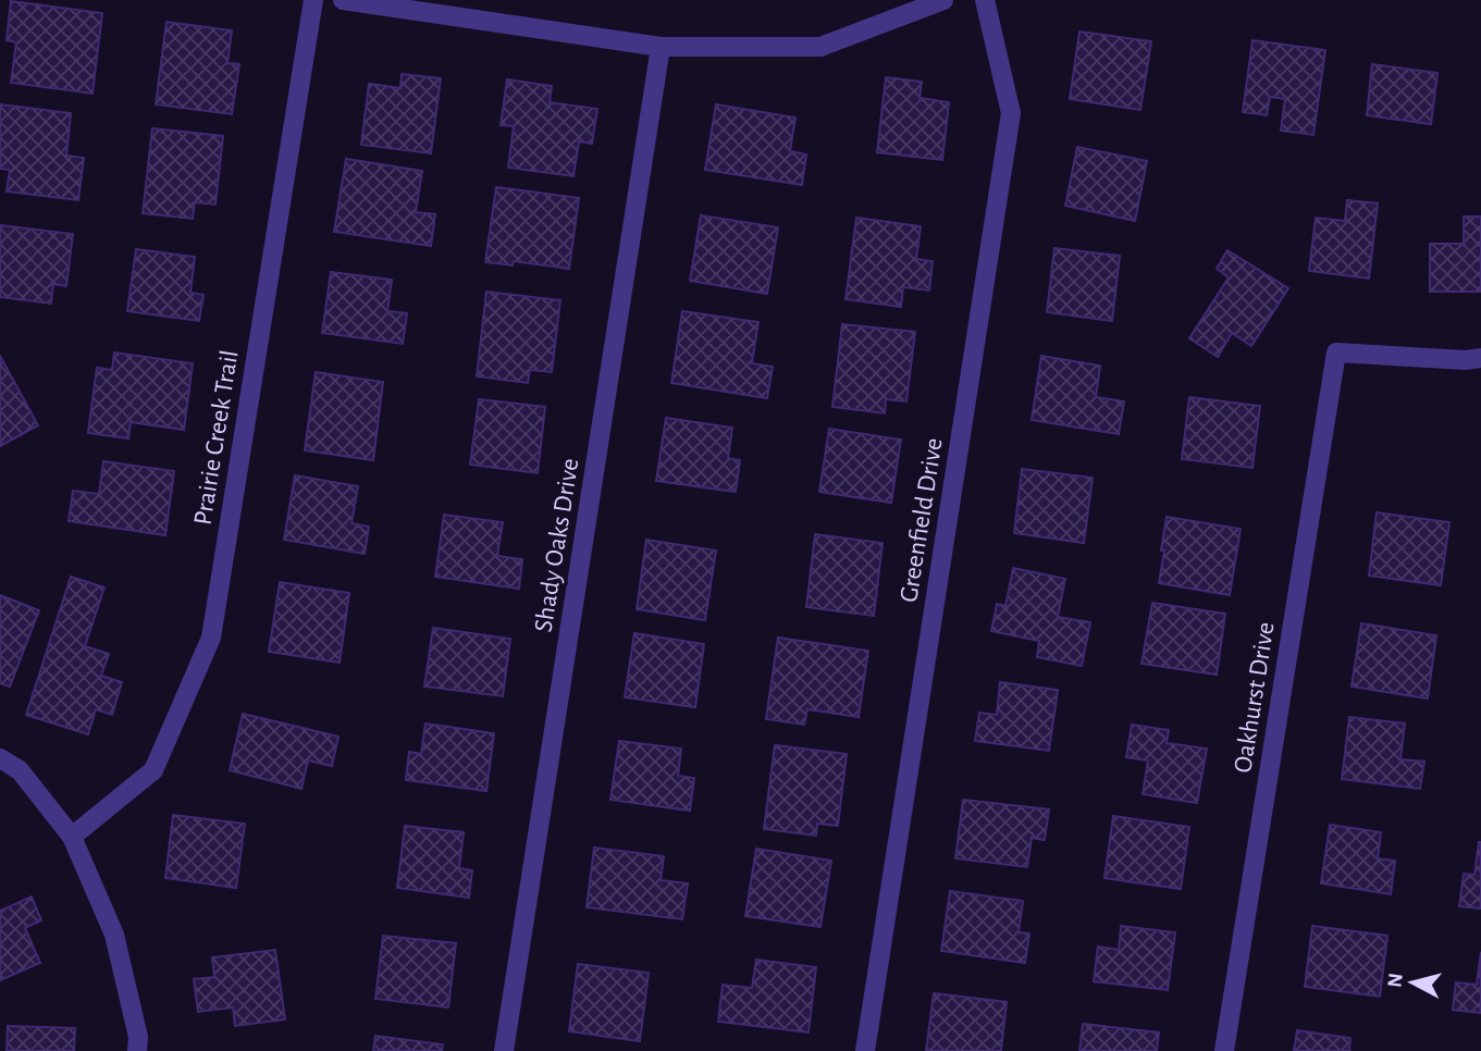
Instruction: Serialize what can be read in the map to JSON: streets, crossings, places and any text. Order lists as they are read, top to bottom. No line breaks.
{"streets":{"street":["Prairie Creek Trail","Greenfield Drive","Shady Oaks Drive","Oakhurst Drive"]},"north":"left"}
